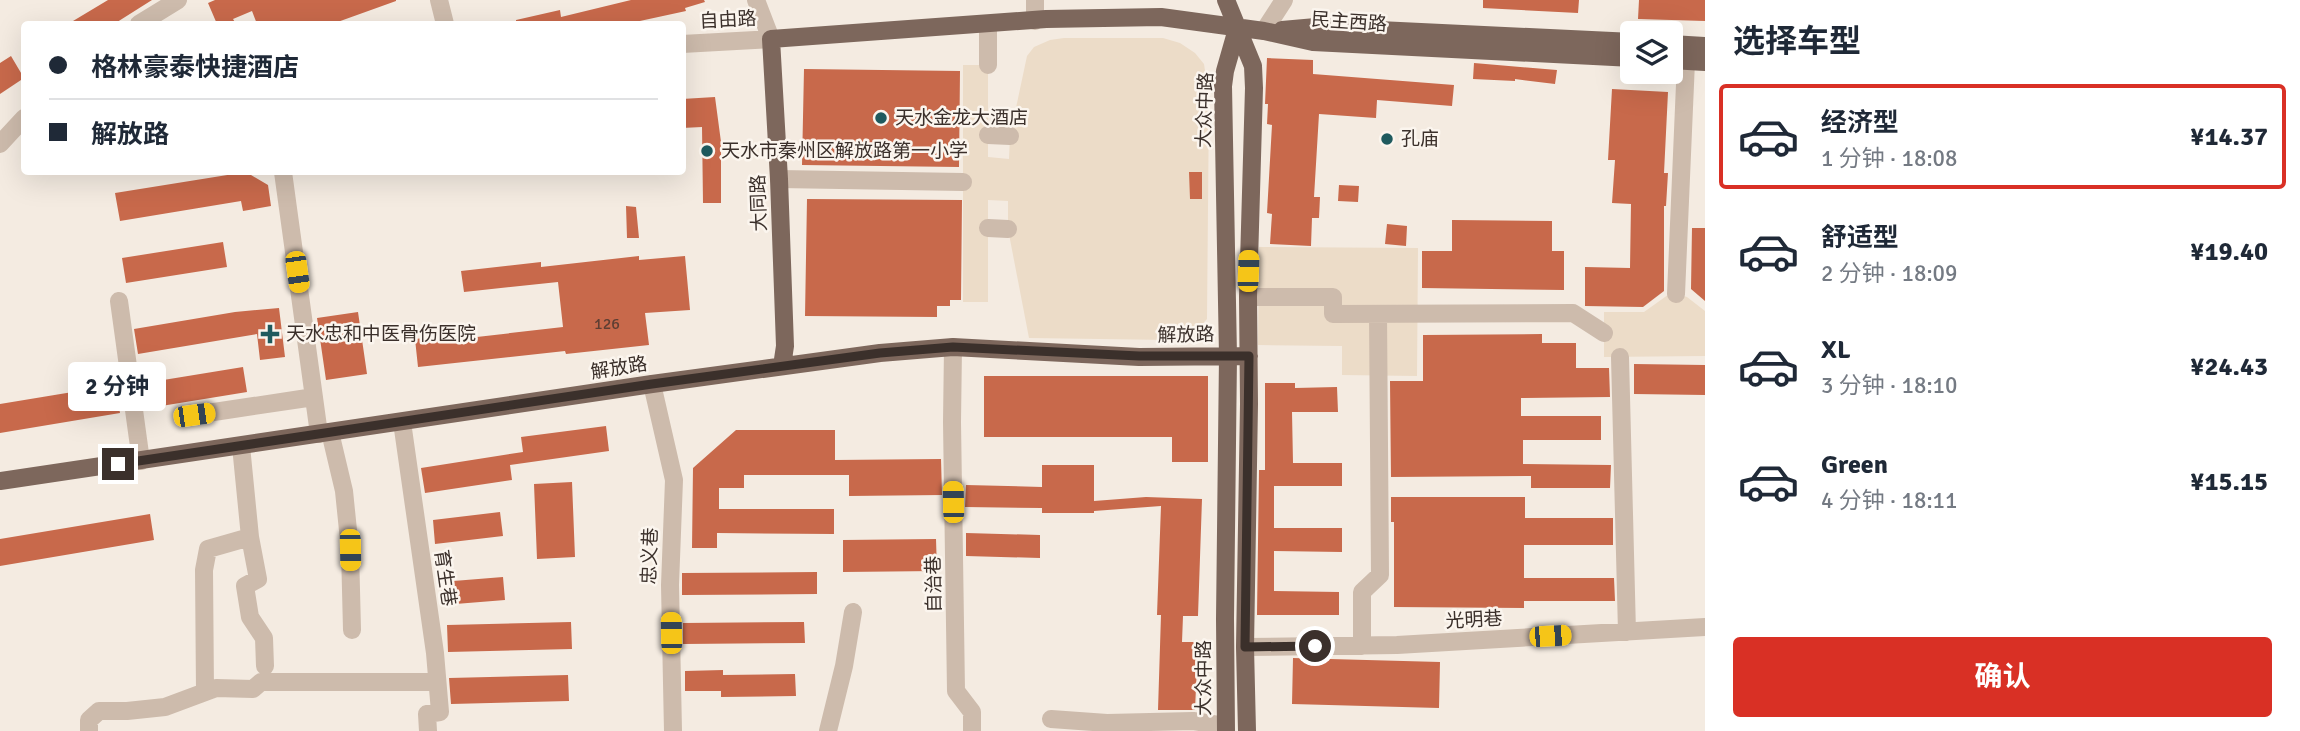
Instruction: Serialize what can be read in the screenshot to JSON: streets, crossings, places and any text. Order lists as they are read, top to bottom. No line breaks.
{"streets":{"main road":["自由路","民主西路","大众中路","大同路","解放路"],"street":["忠义巷","育生巷","自治巷","光明巷"]},"crossings":[["自由路","民主西路"],["自由路","大众中路"],["自由路","大同路"],["大众中路","解放路"],["大同路","解放路"],["解放路","忠义巷"],["解放路","育生巷"],["解放路","自治巷"]],"places":{"other":["天水金龙大酒店","孔庙","天水市秦州区解放路第一小学"],"health":["天水忠和中医骨伤医院"]},"house_numbers":["126"],"page":{"heading":"选择车型","banner":["格林豪泰快捷酒店","解放路"],"list":[{"name":"经济型","note":"1 分钟 · 18:08","value":"¥14.37"},{"name":"舒适型","note":"2 分钟 · 18:09","value":"¥19.40"},{"name":"XL","note":"3 分钟 · 18:10","value":"¥24.43"},{"name":"Green","note":"4 分钟 · 18:11","value":"¥15.15"}],"bubble":"2 分钟","buttons":"确认"}}
